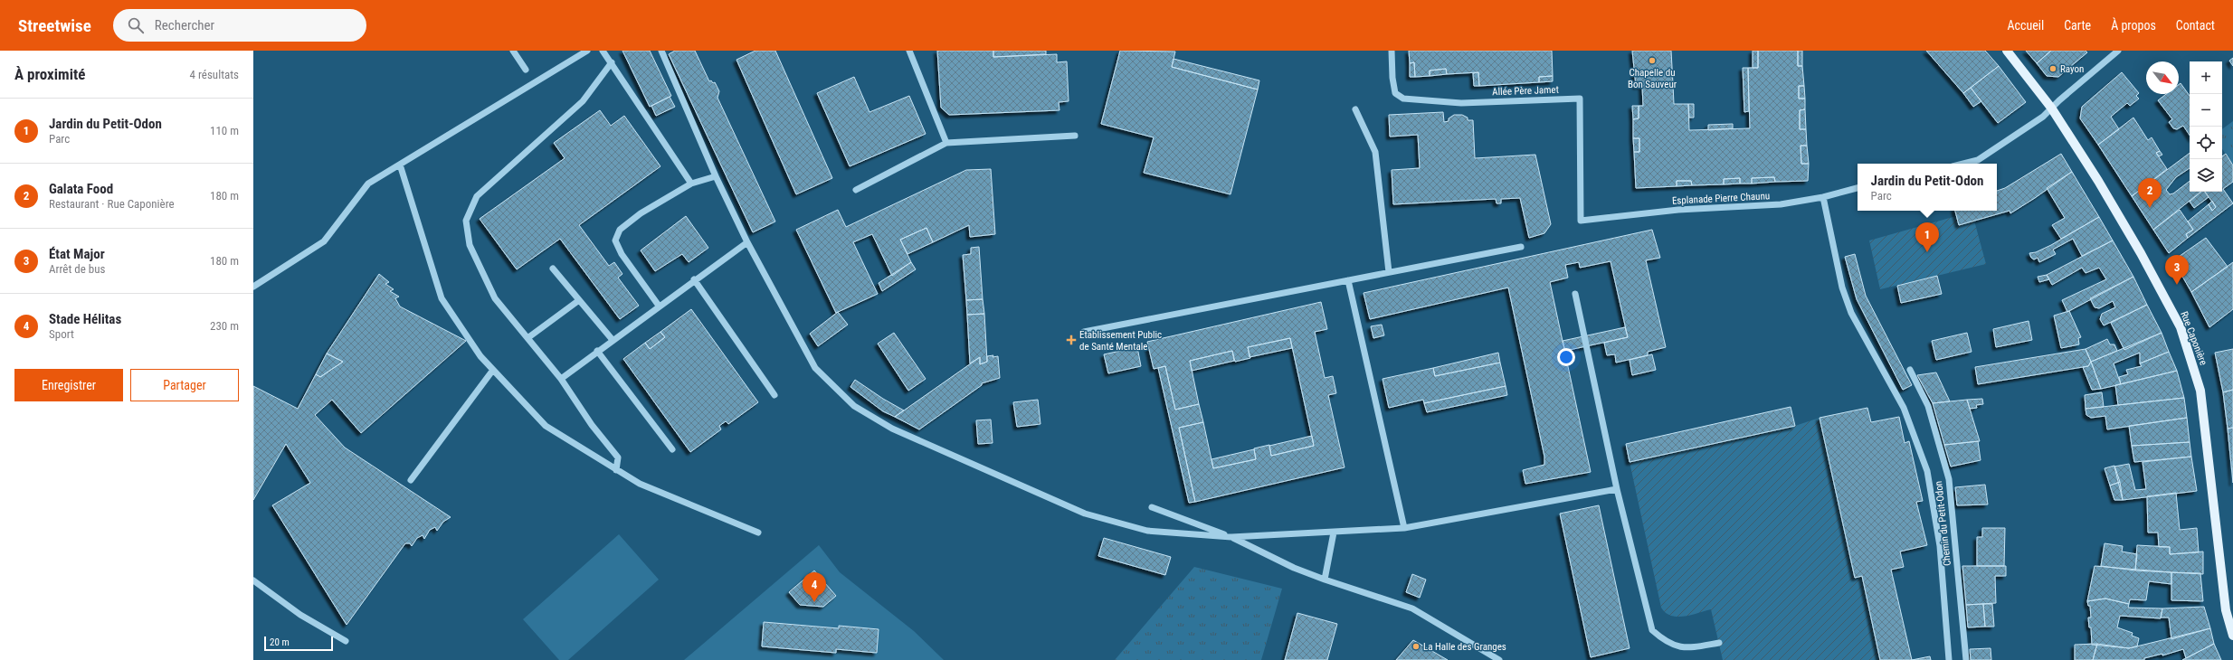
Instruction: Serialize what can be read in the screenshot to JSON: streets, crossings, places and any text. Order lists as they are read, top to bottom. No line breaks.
{"streets":{"main road":["Rue Caponière"],"street":["Allée Père Jamet","Esplanade Pierre Chaunu","Chemin du Petit-Odon"]},"crossings":[["Allée Père Jamet","Esplanade Pierre Chaunu"]],"places":{"other":["Chapelle du Bon Sauveur","Rayon","La Halle des Granges"],"health":["Etablissement Public de Santé Mentale"]},"scale_bar":"20 m","north":"bottom right","page":{"header":"Streetwise","search":"Rechercher","nav":["Accueil","Carte","À propos","Contact"],"heading":["À proximité","4 résultats"],"map_buttons":["+","−"],"list":[{"mark":"1","name":"Jardin du Petit-Odon","note":"Parc","value":"110 m"},{"mark":"2","name":"Galata Food","note":"Restaurant · Rue Caponière","value":"180 m"},{"mark":"3","name":"État Major","note":"Arrêt de bus","value":"180 m"},{"mark":"4","name":"Stade Hélitas","note":"Sport","value":"230 m"}],"popup":["Jardin du Petit-Odon","Parc"],"pins":["2","1","3","4"],"buttons":["Enregistrer","Partager"],"scale":"20 m"}}
